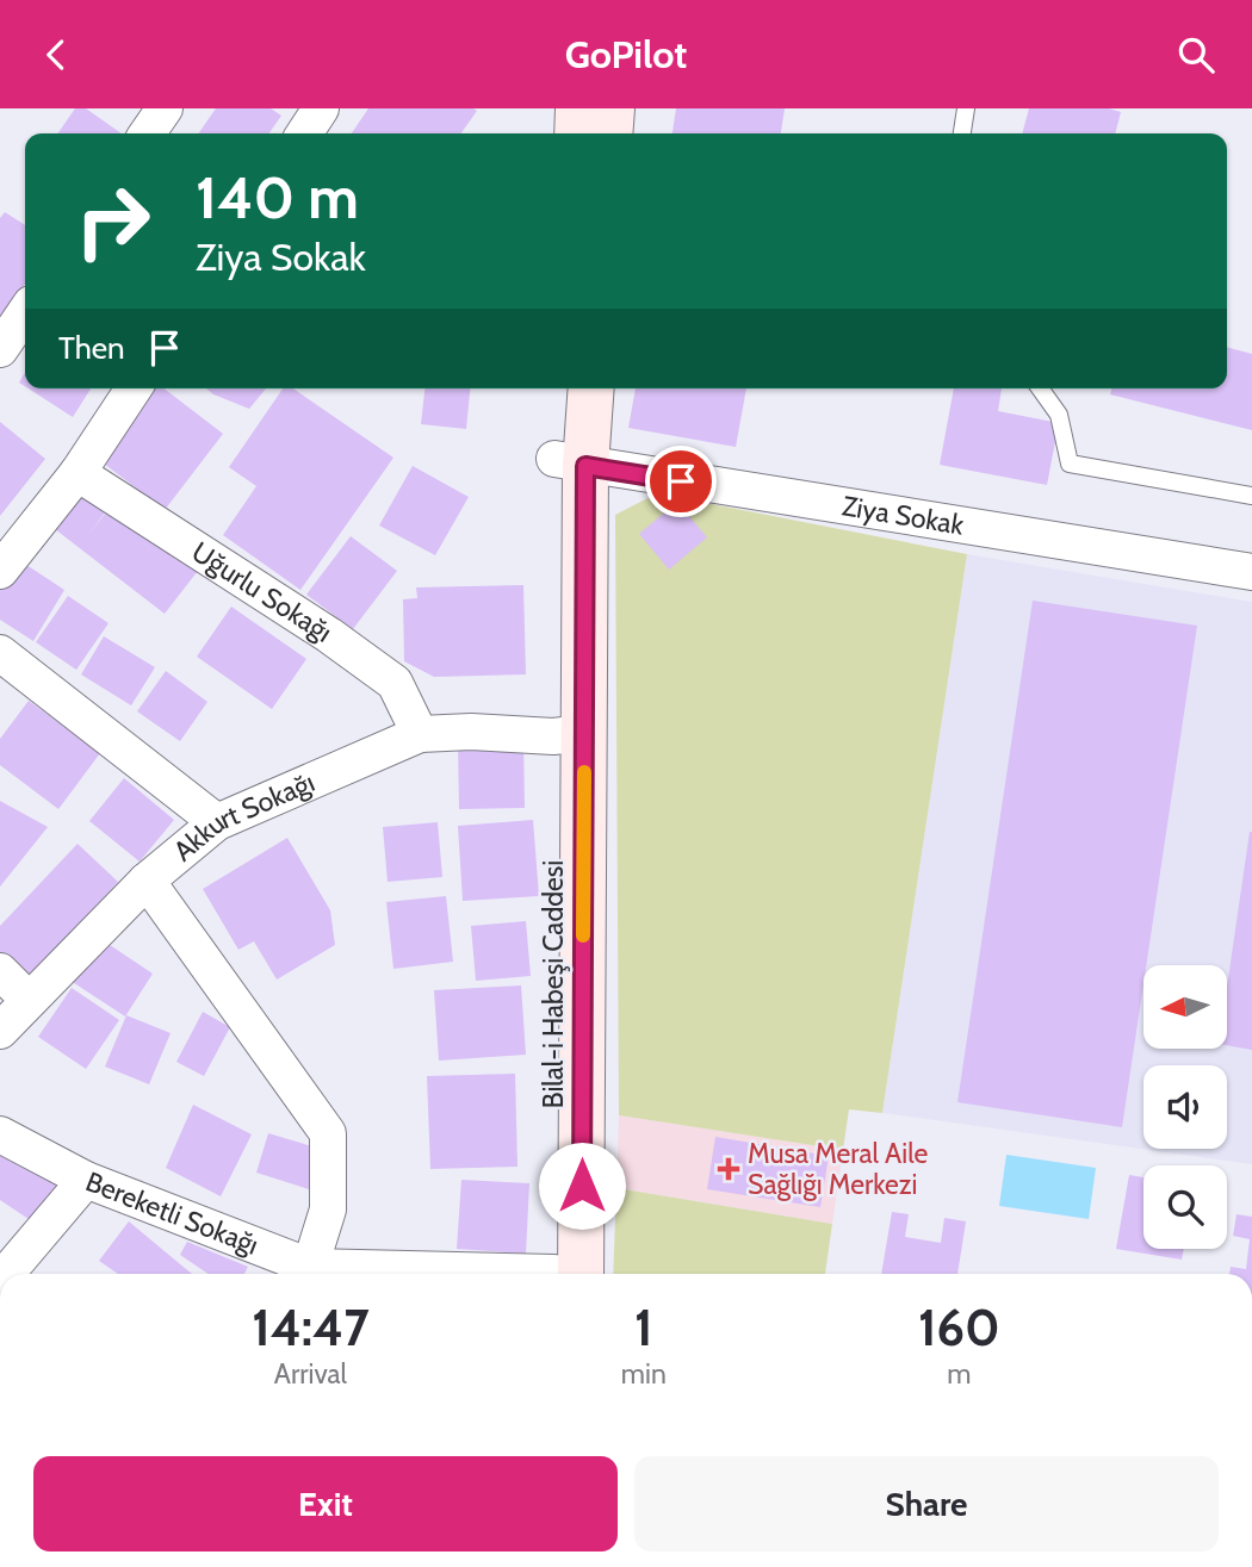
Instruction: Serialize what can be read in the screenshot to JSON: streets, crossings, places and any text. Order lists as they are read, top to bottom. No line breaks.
{"streets":{"street":["Ziya Sokak","Uğurlu Sokağı","Akkurt Sokağı","Bilal-i Habeşi Caddesi","Bereketli Sokağı"]},"crossings":[["Ziya Sokak","Bilal-i Habeşi Caddesi"],["Uğurlu Sokağı","Akkurt Sokağı"],["Akkurt Sokağı","Bilal-i Habeşi Caddesi"]],"places":{"health":["Musa Meral Aile Sağlığı Merkezi"]},"north":"left","page":{"header":"GoPilot","turn":["140 m","Ziya Sokak"],"then":"Then","eta":["14:47","Arrival","1","min","160","m"],"buttons":["Exit","Share"]}}
